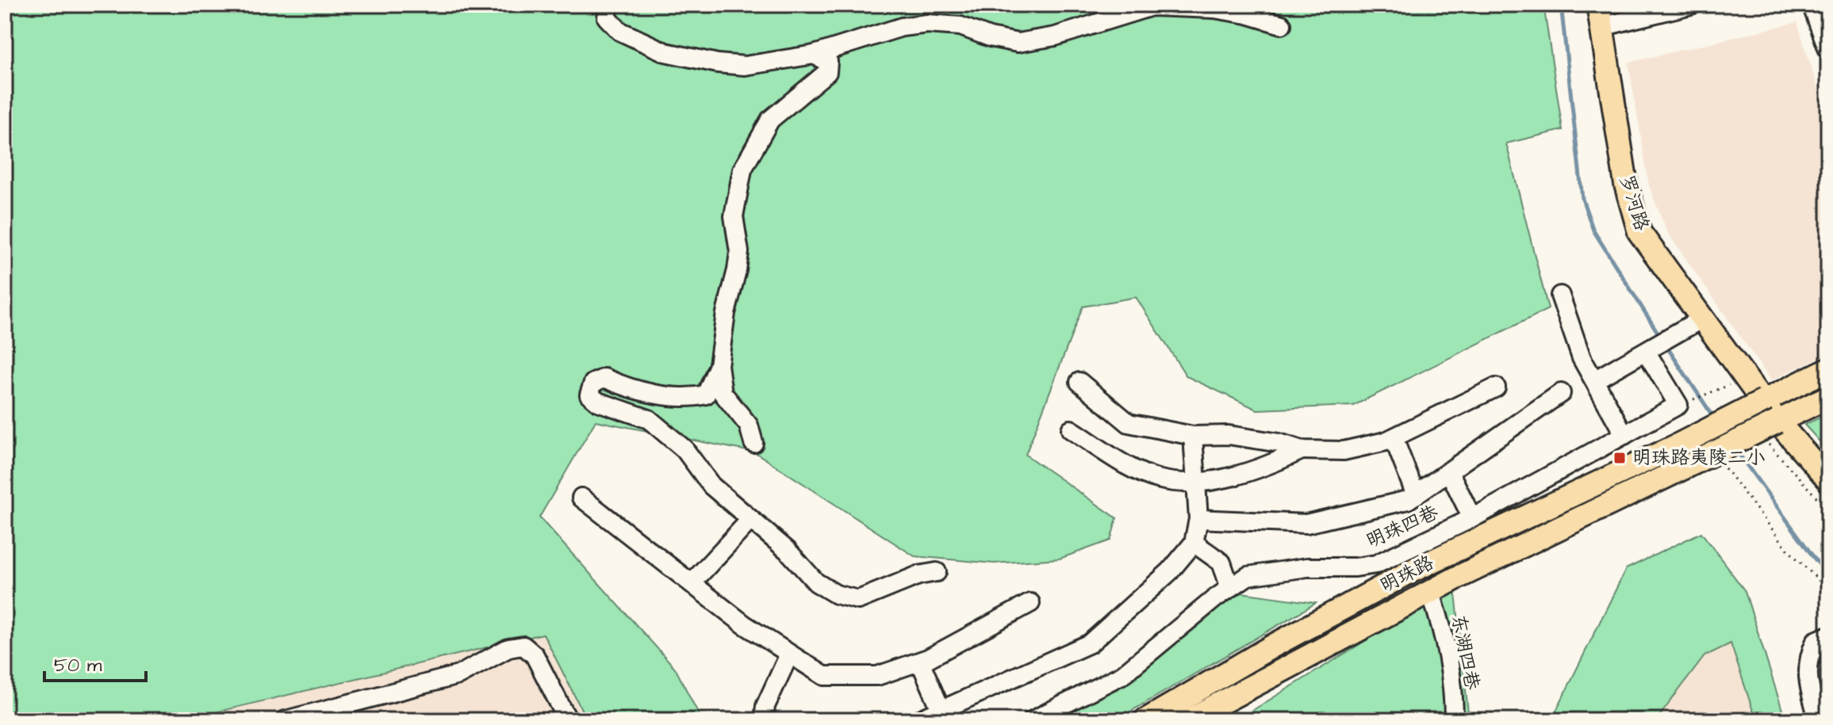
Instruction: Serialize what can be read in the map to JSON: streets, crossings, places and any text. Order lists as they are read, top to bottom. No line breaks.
{"streets":{"main road":["罗河路","明珠路"],"street":["明珠四巷","东湖四巷"]},"crossings":[["罗河路","明珠路"],["明珠路","东湖四巷"]],"places":{"transit":["明珠路夷陵二小"]},"scale_bar":"50 m"}
